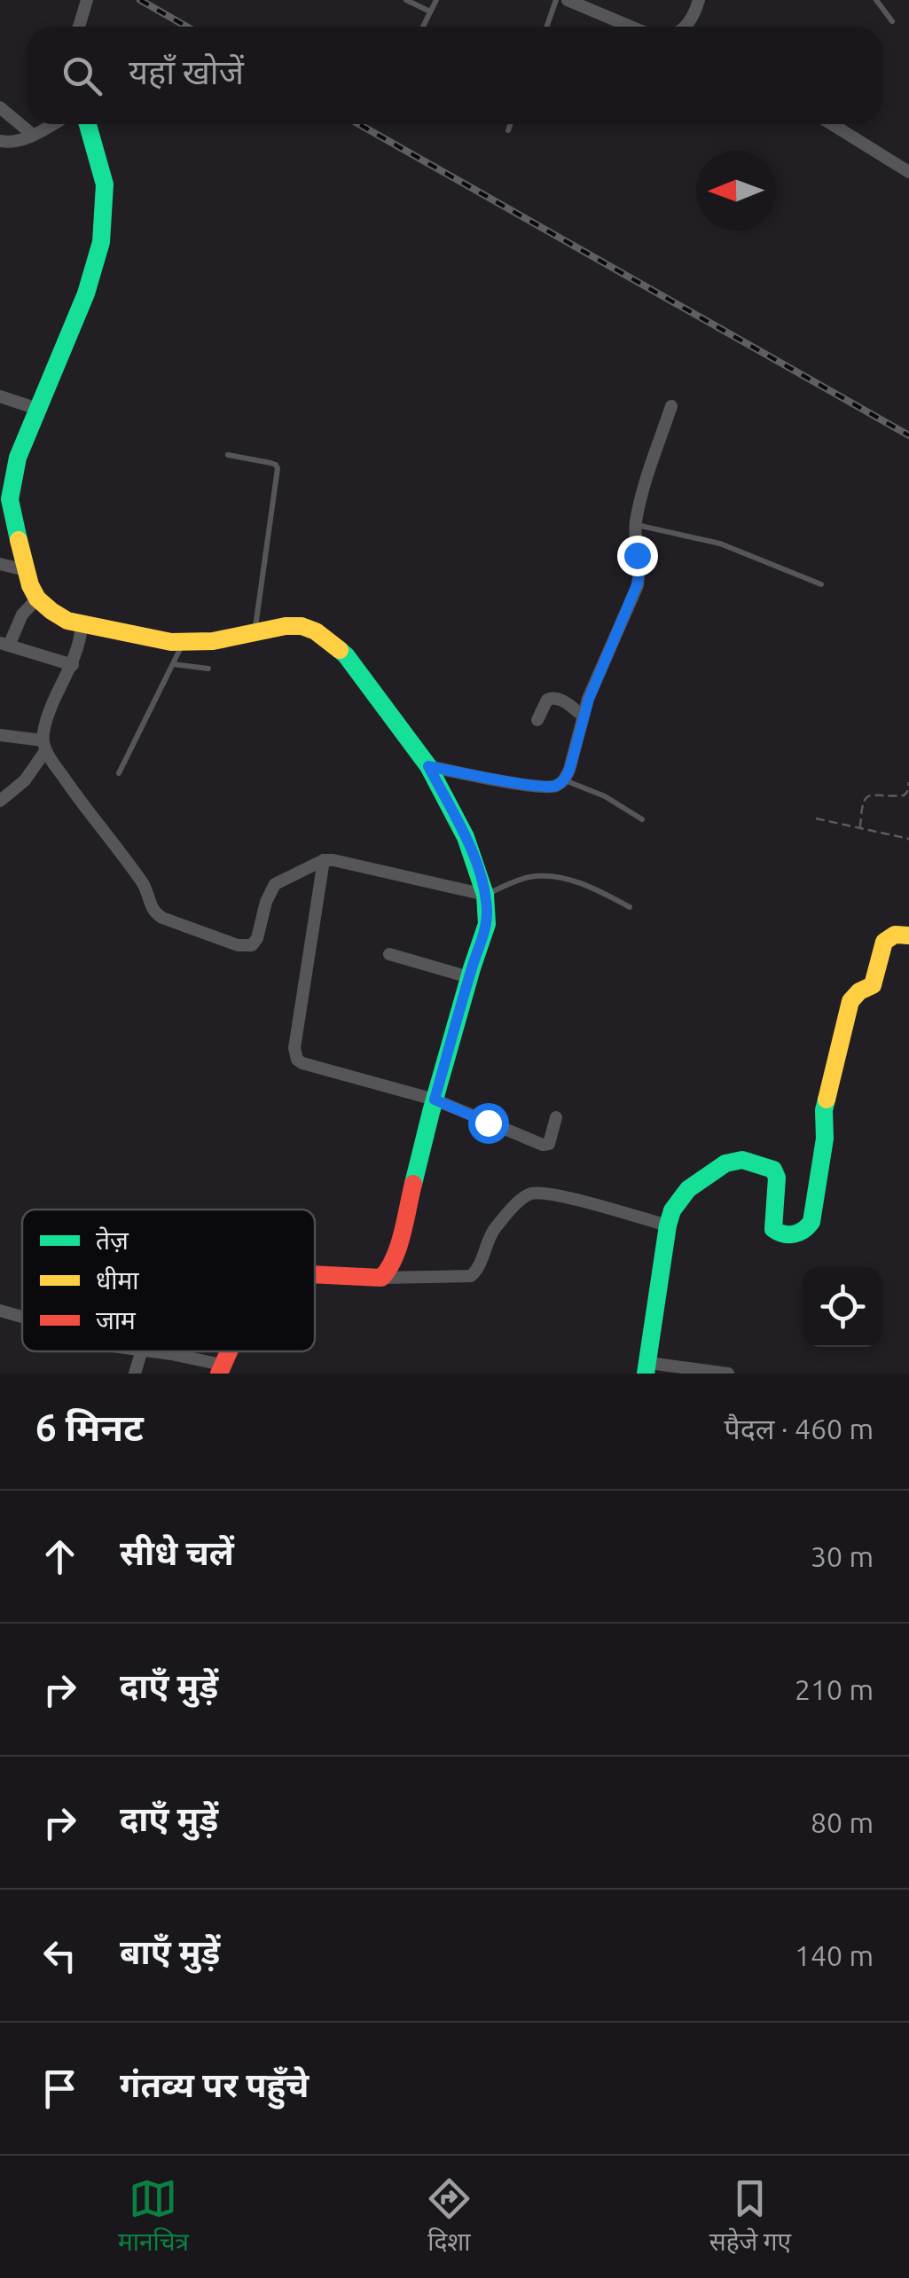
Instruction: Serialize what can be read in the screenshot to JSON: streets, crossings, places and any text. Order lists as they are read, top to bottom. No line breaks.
{"legend":["तेज़","धीमा","जाम"],"north":"left","page":{"search":"यहाँ खोजें","heading":["6 मिनट","पैदल · 460 m"],"list":[["सीधे चलें","30 m"],["दाएँ मुड़ें","210 m"],["दाएँ मुड़ें","80 m"],["बाएँ मुड़ें","140 m"],"गंतव्य पर पहुँचे"],"nav":["मानचित्र","दिशा","सहेजे गए"]}}
